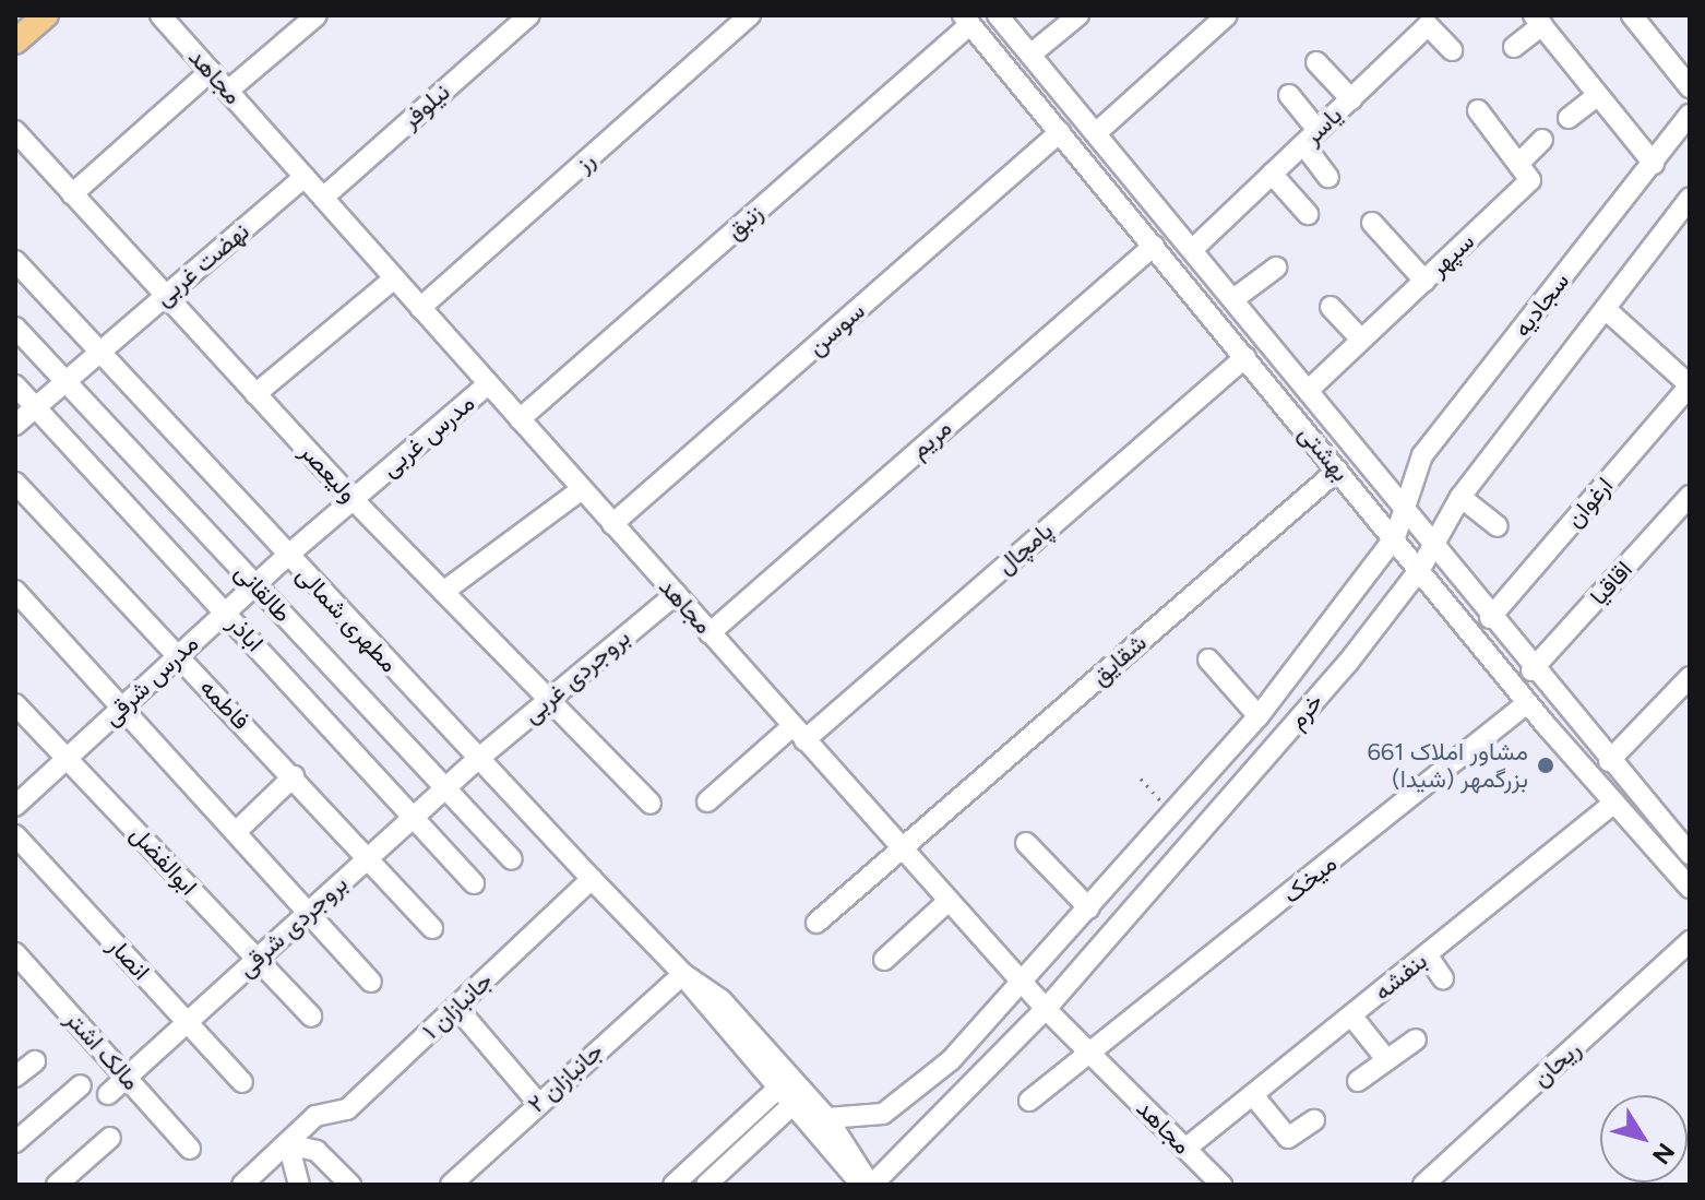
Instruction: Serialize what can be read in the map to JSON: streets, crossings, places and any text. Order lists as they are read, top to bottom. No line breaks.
{"streets":{"street":["مجاهد","نیلوفر","یاسر","رز","زنبق","سپهر","نهضت غربی","سجادیه","سوسن","مدرس غربی","مریم","بهشتی","ولیعصر","ارغوان","پامچال","اقاقیا","طالقانی","مطهری شمالی","اباذر","شقایق","بروجردی غربی","مدرس شرقی","فاطمه","خرم","ابوالفضل","میخک","بروجردی شرقی","انصار","بنفشه","جانبازان ۱","مالک اشتر","ریحان","جانبازان ۲"]},"crossings":[["مجاهد","نیلوفر"],["مجاهد","رز"],["مجاهد","زنبق"],["مجاهد","نهضت غربی"],["مجاهد","سوسن"],["مجاهد","مدرس غربی"],["مجاهد","مریم"],["مجاهد","پامچال"],["مجاهد","شقایق"],["مجاهد","بروجردی غربی"],["مجاهد","خرم"],["مجاهد","میخک"],["مجاهد","بنفشه"],["یاسر","بهشتی"],["زنبق","بهشتی"],["سپهر","بهشتی"],["نهضت غربی","ولیعصر"],["نهضت غربی","طالقانی"],["نهضت غربی","مطهری شمالی"],["نهضت غربی","اباذر"],["سجادیه","بهشتی"],["سجادیه","خرم"],["سوسن","بهشتی"],["مدرس غربی","ولیعصر"],["مدرس غربی","مطهری شمالی"],["مدرس غربی","مدرس شرقی"],["مریم","بهشتی"],["بهشتی","ارغوان"],["بهشتی","پامچال"],["بهشتی","اقاقیا"],["بهشتی","شقایق"],["بهشتی","خرم"],["بهشتی","میخک"],["بهشتی","بنفشه"],["ولیعصر","بروجردی غربی"],["طالقانی","مدرس شرقی"],["طالقانی","بروجردی شرقی"],["مطهری شمالی","بروجردی غربی"],["مطهری شمالی","مدرس شرقی"],["مطهری شمالی","خرم"],["مطهری شمالی","بروجردی شرقی"],["مطهری شمالی","جانبازان ۱"],["مطهری شمالی","جانبازان ۲"],["اباذر","مدرس شرقی"],["اباذر","بروجردی شرقی"],["بروجردی غربی","بروجردی شرقی"],["مدرس شرقی","فاطمه"],["مدرس شرقی","ابوالفضل"],["فاطمه","بروجردی شرقی"],["ابوالفضل","بروجردی شرقی"],["بروجردی شرقی","انصار"],["بروجردی شرقی","مالک اشتر"]],"places":["مشاور املاک 661 بزرگمهر (شیدا)"],"north":"bottom right"}
